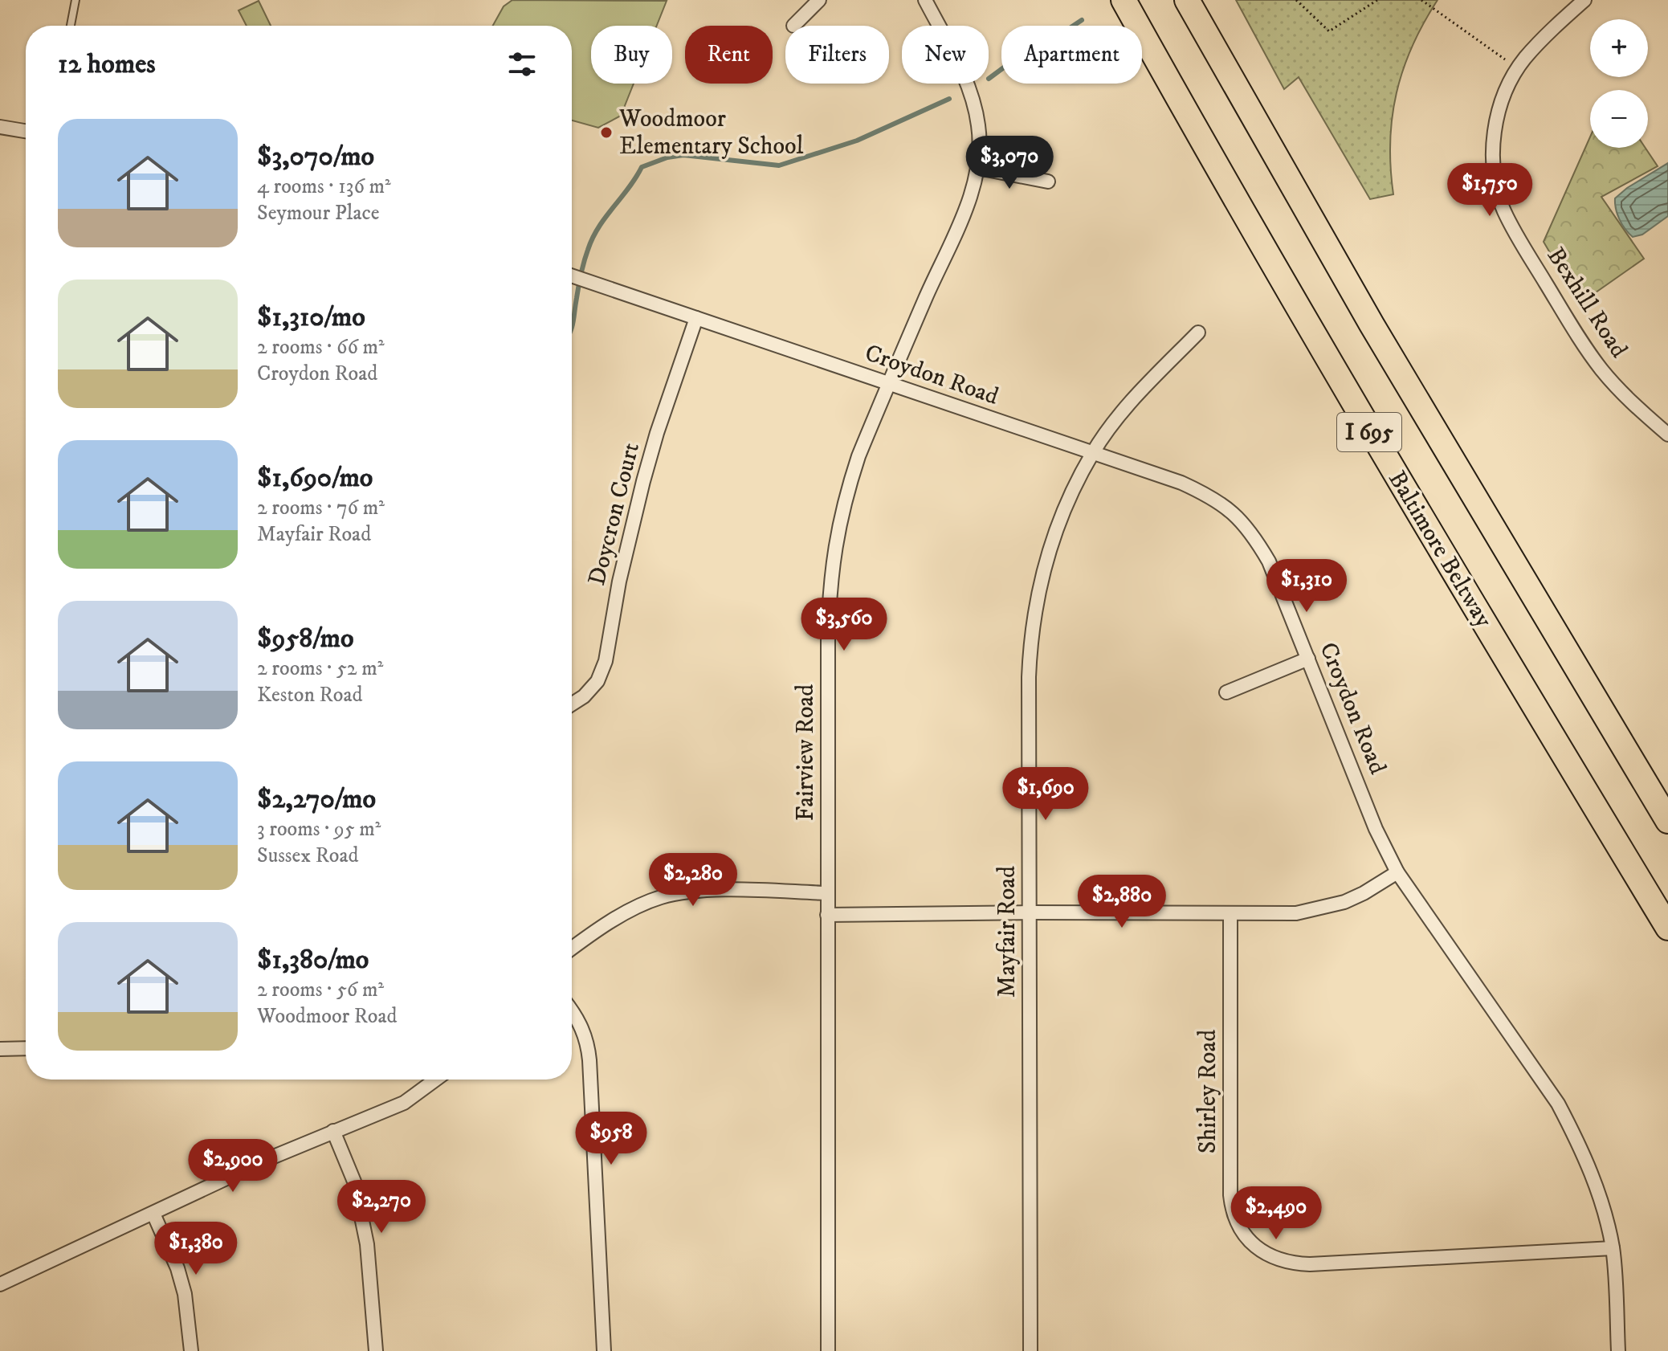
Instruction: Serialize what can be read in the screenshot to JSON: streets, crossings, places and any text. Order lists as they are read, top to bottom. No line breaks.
{"streets":{"highway":["I 695","Baltimore Beltway"],"street":["Bexhill Road","Croydon Road","Doycron Court","Fairview Road","Mayfair Road","Shirley Road"]},"crossings":[["Croydon Road","Doycron Court"],["Croydon Road","Fairview Road"],["Croydon Road","Mayfair Road"],["Croydon Road","Shirley Road"]],"places":["Woodmoor Elementary School"],"page":{"map_buttons":["+","−"],"chip":["Buy","Rent","Filters","New","Apartment"],"heading":"12 homes","list":[{"name":"$3,070/mo","note":"4 rooms · 136 m² · Seymour Place"},{"name":"$1,310/mo","note":"2 rooms · 66 m² · Croydon Road"},{"name":"$1,690/mo","note":"2 rooms · 76 m² · Mayfair Road"},{"name":"$958/mo","note":"2 rooms · 52 m² · Keston Road"},{"name":"$2,270/mo","note":"3 rooms · 95 m² · Sussex Road"},{"name":"$1,380/mo","note":"2 rooms · 56 m² · Woodmoor Road"}],"price":["$3,070","$1,750","$1,310","$3,560","$1,690","$2,280","$2,880","$958","$2,900","$2,270","$2,490","$1,380"]}}
